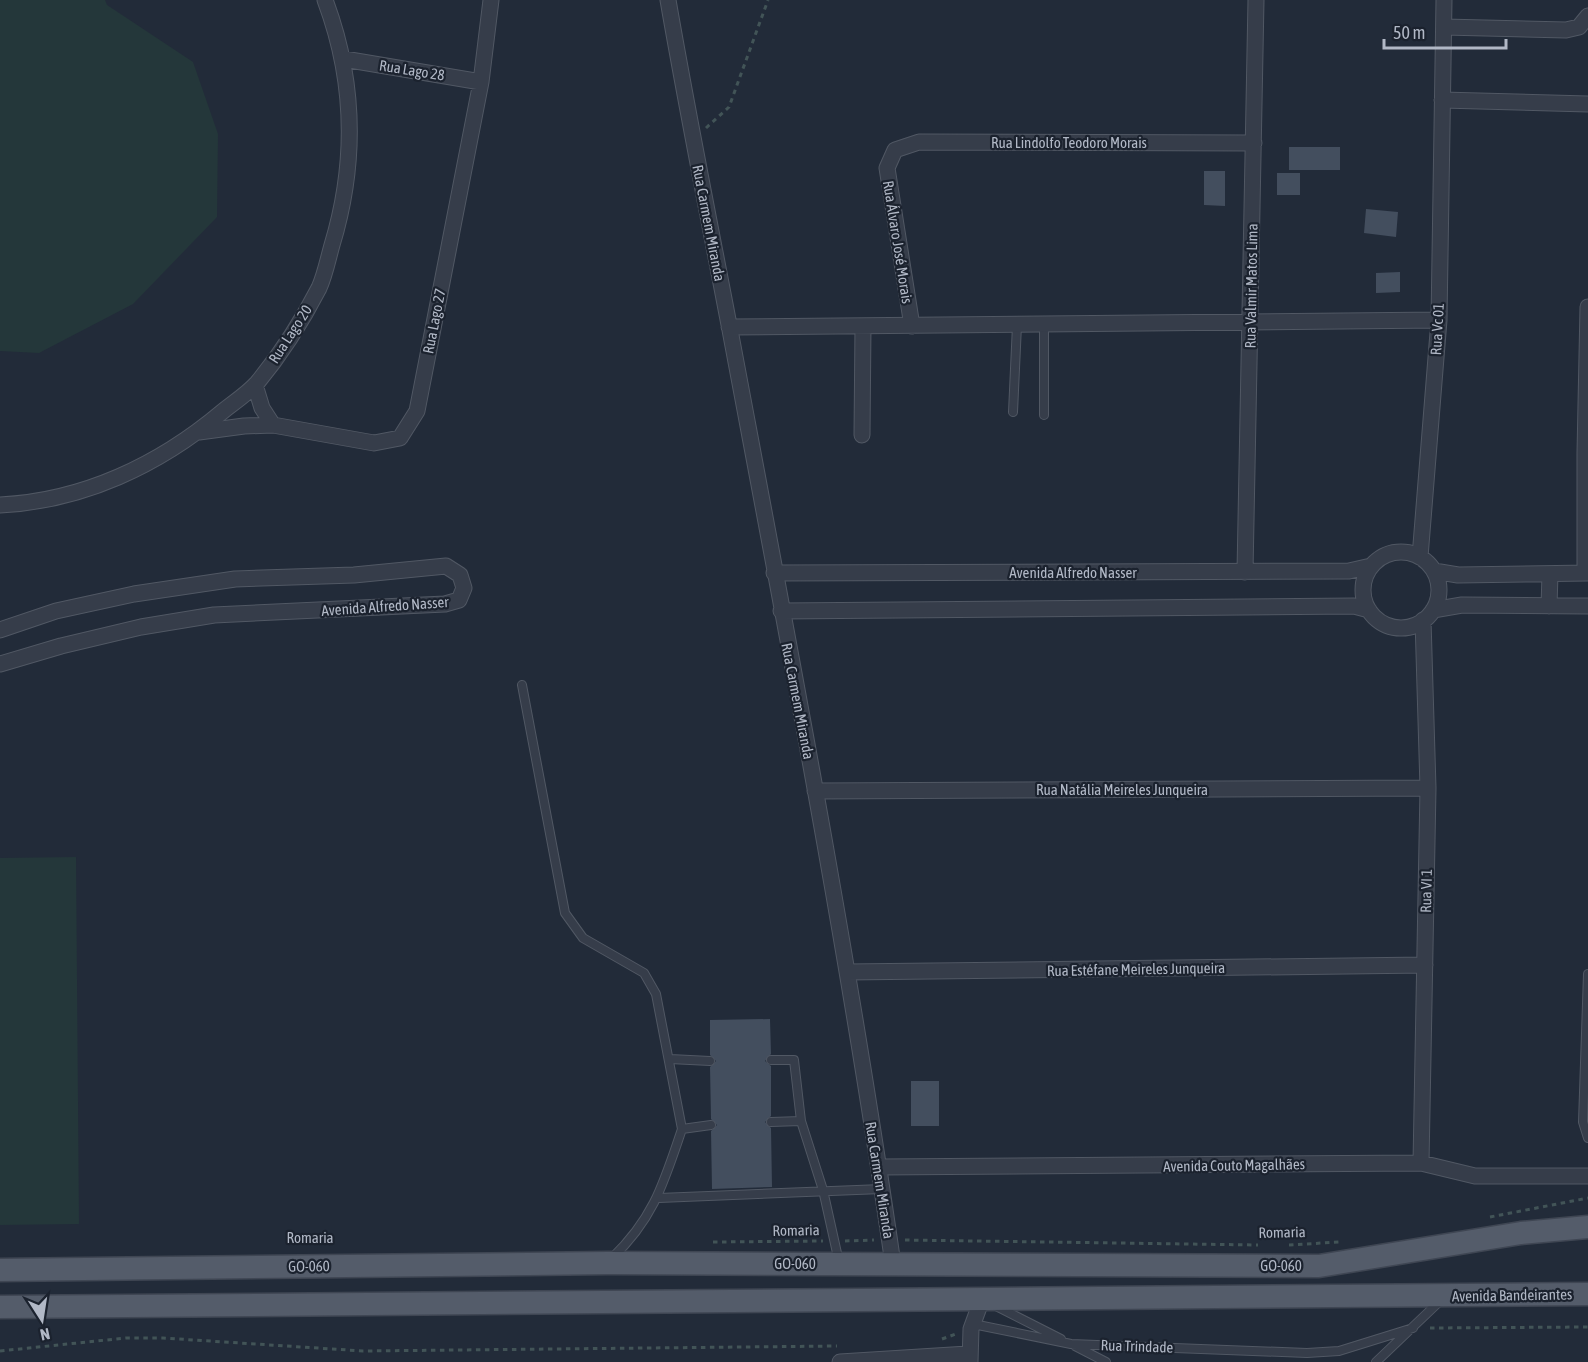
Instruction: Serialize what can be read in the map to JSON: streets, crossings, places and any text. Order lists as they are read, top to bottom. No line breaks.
{"streets":{"main road":["GO-060","Avenida Bandeirantes"],"street":["Rua Lago 28","Rua Lindolfo Teodoro Morais","Rua Carmem Miranda","Rua Álvaro José Morais","Rua Valmir Matos Lima","Rua Lago 27","Rua Vc 01","Rua Lago 20","Avenida Alfredo Nasser","Rua Natália Meireles Junqueira","Rua VI 1","Rua Estéfane Meireles Junqueira","Avenida Couto Magalhães"],"lane":["Rua Trindade"],"path":["Romaria"]},"crossings":[["Rua Lago 28","Rua Lago 27"],["Rua Lago 28","Rua Lago 20"],["Rua Lindolfo Teodoro Morais","Rua Álvaro José Morais"],["Rua Lindolfo Teodoro Morais","Rua Valmir Matos Lima"],["Rua Carmem Miranda","Avenida Alfredo Nasser"],["Rua Carmem Miranda","Rua Natália Meireles Junqueira"],["Rua Carmem Miranda","Rua Estéfane Meireles Junqueira"],["Rua Carmem Miranda","Avenida Couto Magalhães"],["Rua Carmem Miranda","Romaria"],["Rua Carmem Miranda","GO-060"],["Rua Valmir Matos Lima","Avenida Alfredo Nasser"],["Rua Lago 27","Rua Lago 20"],["Rua Vc 01","Avenida Alfredo Nasser"],["Rua Vc 01","Rua VI 1"],["Avenida Alfredo Nasser","Rua VI 1"],["Rua Natália Meireles Junqueira","Rua VI 1"],["Rua VI 1","Rua Estéfane Meireles Junqueira"],["Rua VI 1","Avenida Couto Magalhães"],["GO-060","Avenida Bandeirantes"],["Avenida Bandeirantes","Rua Trindade"]],"scale_bar":"50 m","north":"bottom"}
